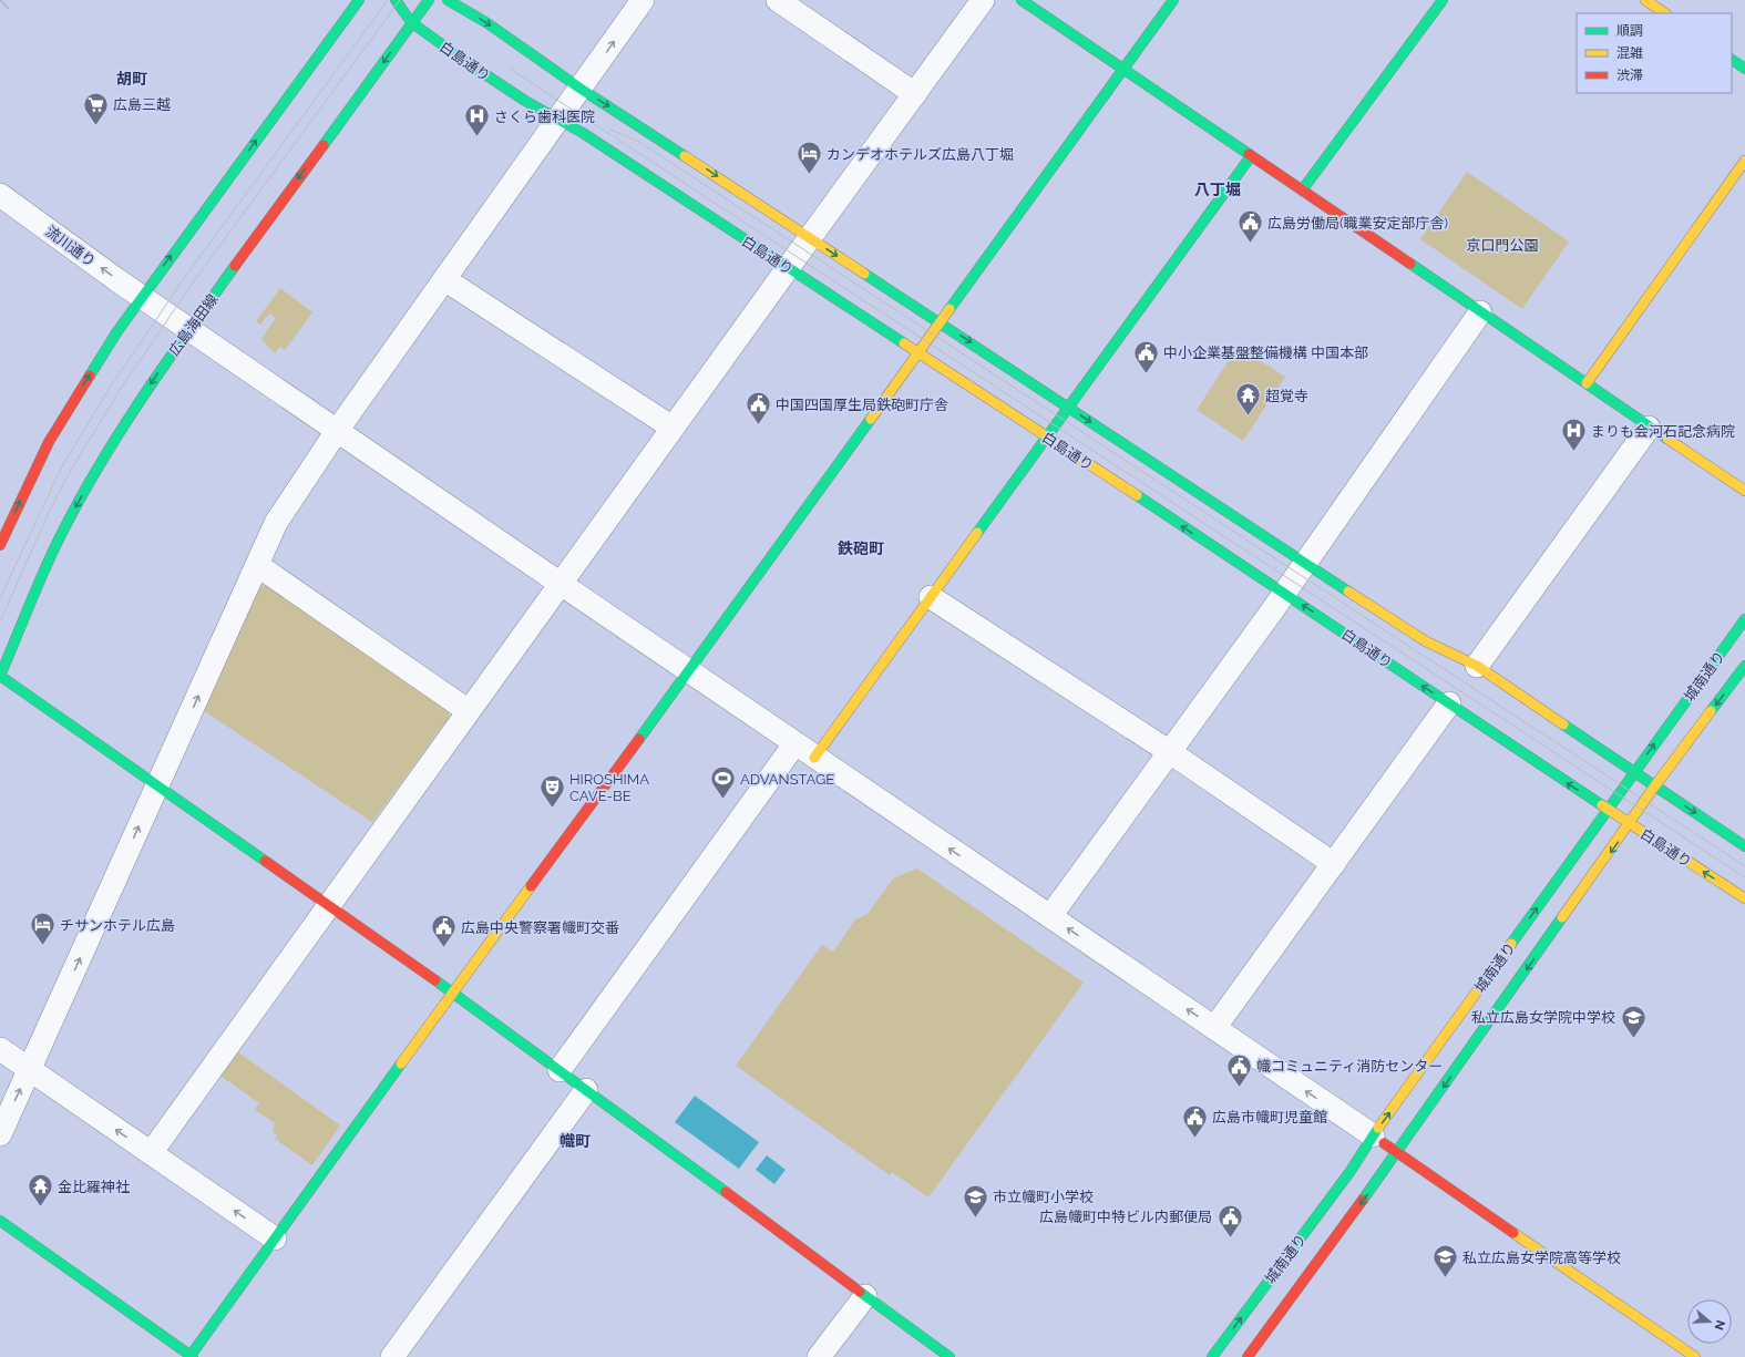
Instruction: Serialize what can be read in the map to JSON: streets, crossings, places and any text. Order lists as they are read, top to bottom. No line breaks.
{"streets":{"street":["白島通り","流川通り","広島海田線","城南通り"]},"crossings":[["白島通り","広島海田線"],["白島通り","城南通り"],["流川通り","広島海田線"],["流川通り","城南通り"]],"districts":["胡町","八丁堀","鉄砲町","幟町"],"parks":["京口門公園"],"places":{"supermarket":["広島三越"],"hospital":["さくら歯科医院","まりも会河石記念病院"],"hotel":["カンデオホテルズ広島八丁堀","チサンホテル広島"],"public building":["広島労働局(職業安定部庁舎)","中小企業基盤整備機構 中国本部","中国四国厚生局鉄砲町庁舎","広島中央警察署幟町交番","幟コミュニティ消防センター","広島市幟町児童館","広島幟町中特ビル内郵便局"],"temple":["超覚寺","金比羅神社"],"sports":["ADVANSTAGE"],"theatre":["HIROSHIMA CAVE-BE"],"school or university":["私立広島女学院中学校","市立幟町小学校","私立広島女学院高等学校"]},"legend":["順調","混雑","渋滞"],"north":"right"}
